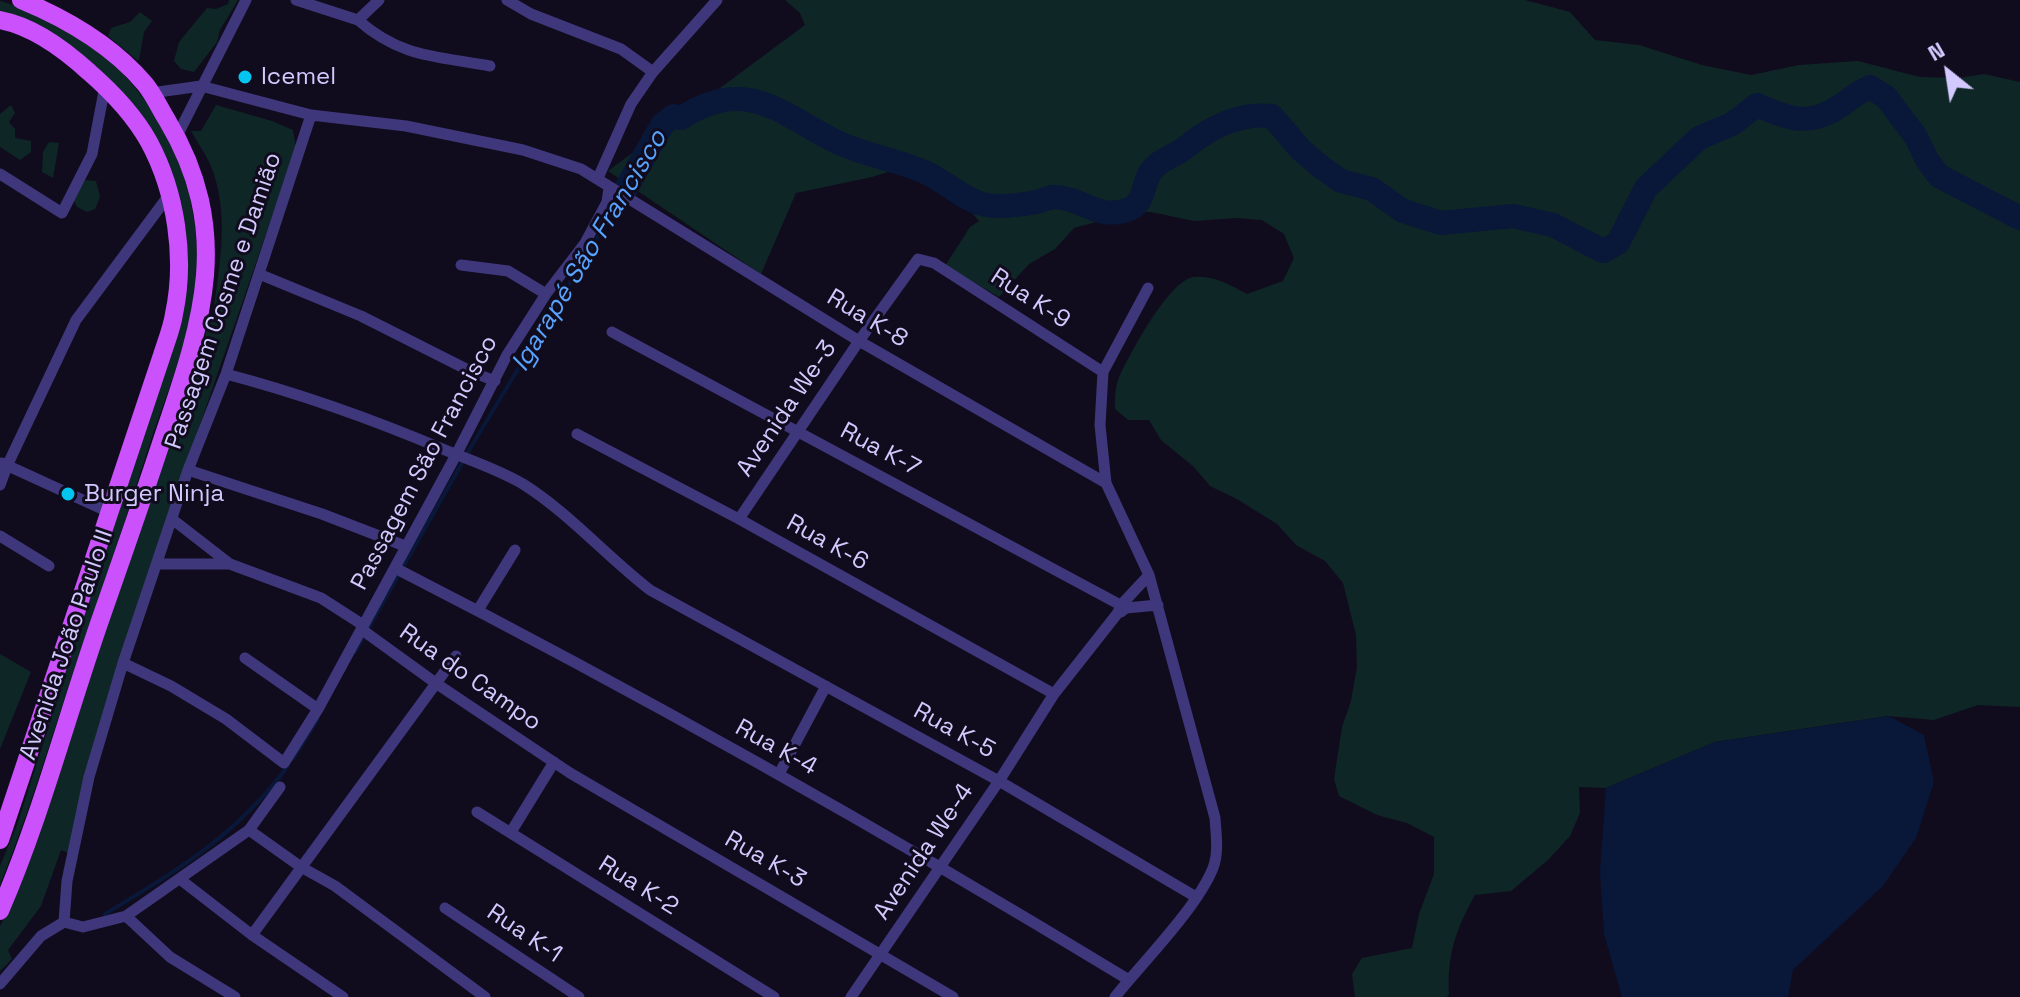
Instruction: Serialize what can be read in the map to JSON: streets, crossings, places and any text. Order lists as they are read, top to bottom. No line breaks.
{"streets":{"main road":["Avenida João Paulo II"],"street":["Rua K-9","Passagem Cosme e Damião","Rua K-8","Avenida We-3","Rua K-7","Passagem São Francisco","Rua K-6","Rua do Campo","Rua K-5","Rua K-4","Avenida We-4","Rua K-3","Rua K-2","Rua K-1"]},"crossings":[["Rua K-9","Avenida We-3"],["Passagem Cosme e Damião","Rua K-8"],["Passagem Cosme e Damião","Passagem São Francisco"],["Passagem Cosme e Damião","Rua do Campo"],["Passagem Cosme e Damião","Rua K-5"],["Rua K-8","Avenida We-3"],["Rua K-8","Passagem São Francisco"],["Avenida We-3","Rua K-7"],["Avenida We-3","Rua K-6"],["Rua K-7","Avenida We-4"],["Passagem São Francisco","Rua do Campo"],["Passagem São Francisco","Rua K-5"],["Passagem São Francisco","Rua K-4"],["Rua K-6","Avenida We-4"],["Rua do Campo","Rua K-3"],["Rua K-5","Avenida We-4"],["Rua K-4","Avenida We-4"],["Avenida We-4","Rua K-3"]],"water":["Igarapé São Francisco"],"places":["Icemel","Burger Ninja"],"north":"top left"}
